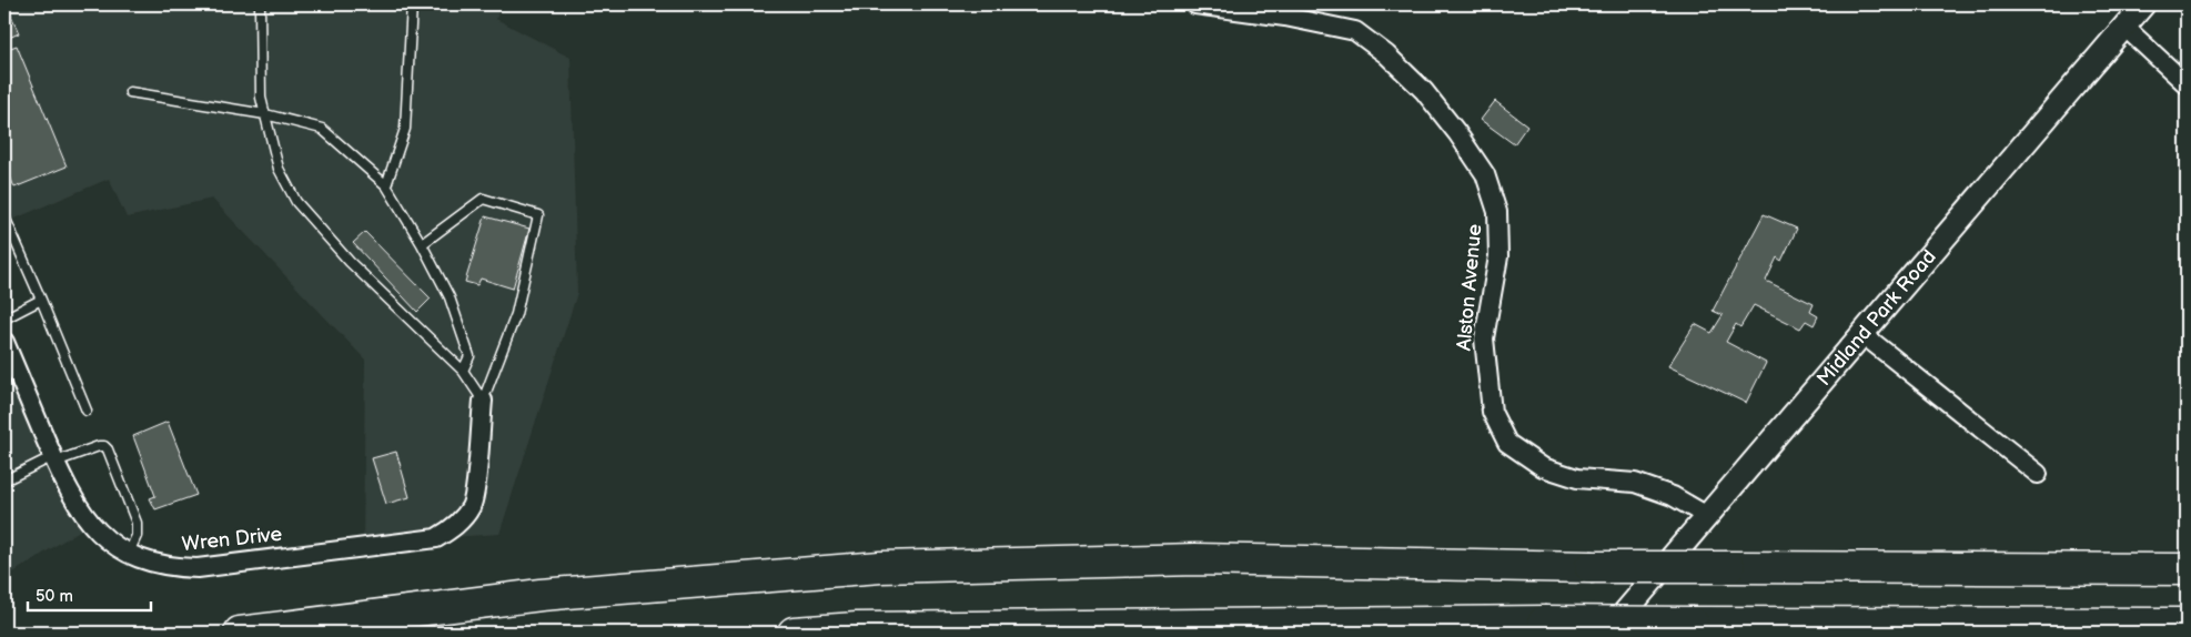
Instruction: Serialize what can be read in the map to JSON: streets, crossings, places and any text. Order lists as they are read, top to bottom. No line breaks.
{"streets":{"street":["Alston Avenue","Midland Park Road","Wren Drive"]},"crossings":[["Alston Avenue","Midland Park Road"]],"scale_bar":"50 m"}
